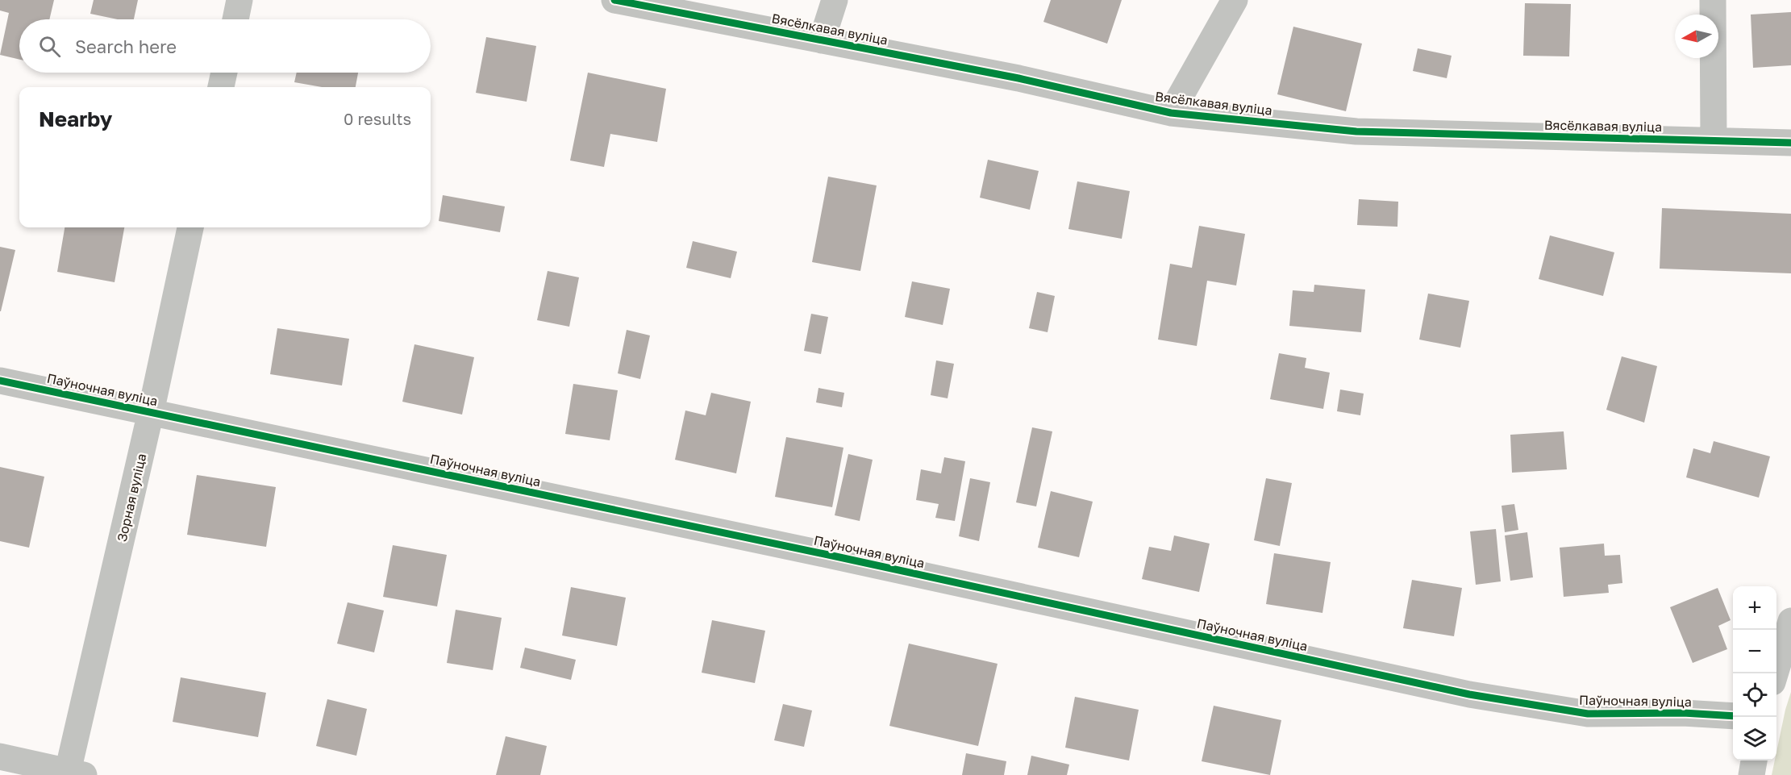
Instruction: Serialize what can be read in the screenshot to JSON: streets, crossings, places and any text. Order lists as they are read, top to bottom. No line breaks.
{"streets":{"street":["Вясёлкавая вуліца","Паўночная вуліца","Зорная вуліца"]},"crossings":[["Паўночная вуліца","Зорная вуліца"]],"north":"left","page":{"search":"Search here","heading":["Nearby","0 results"],"map_buttons":["+","−"]}}
